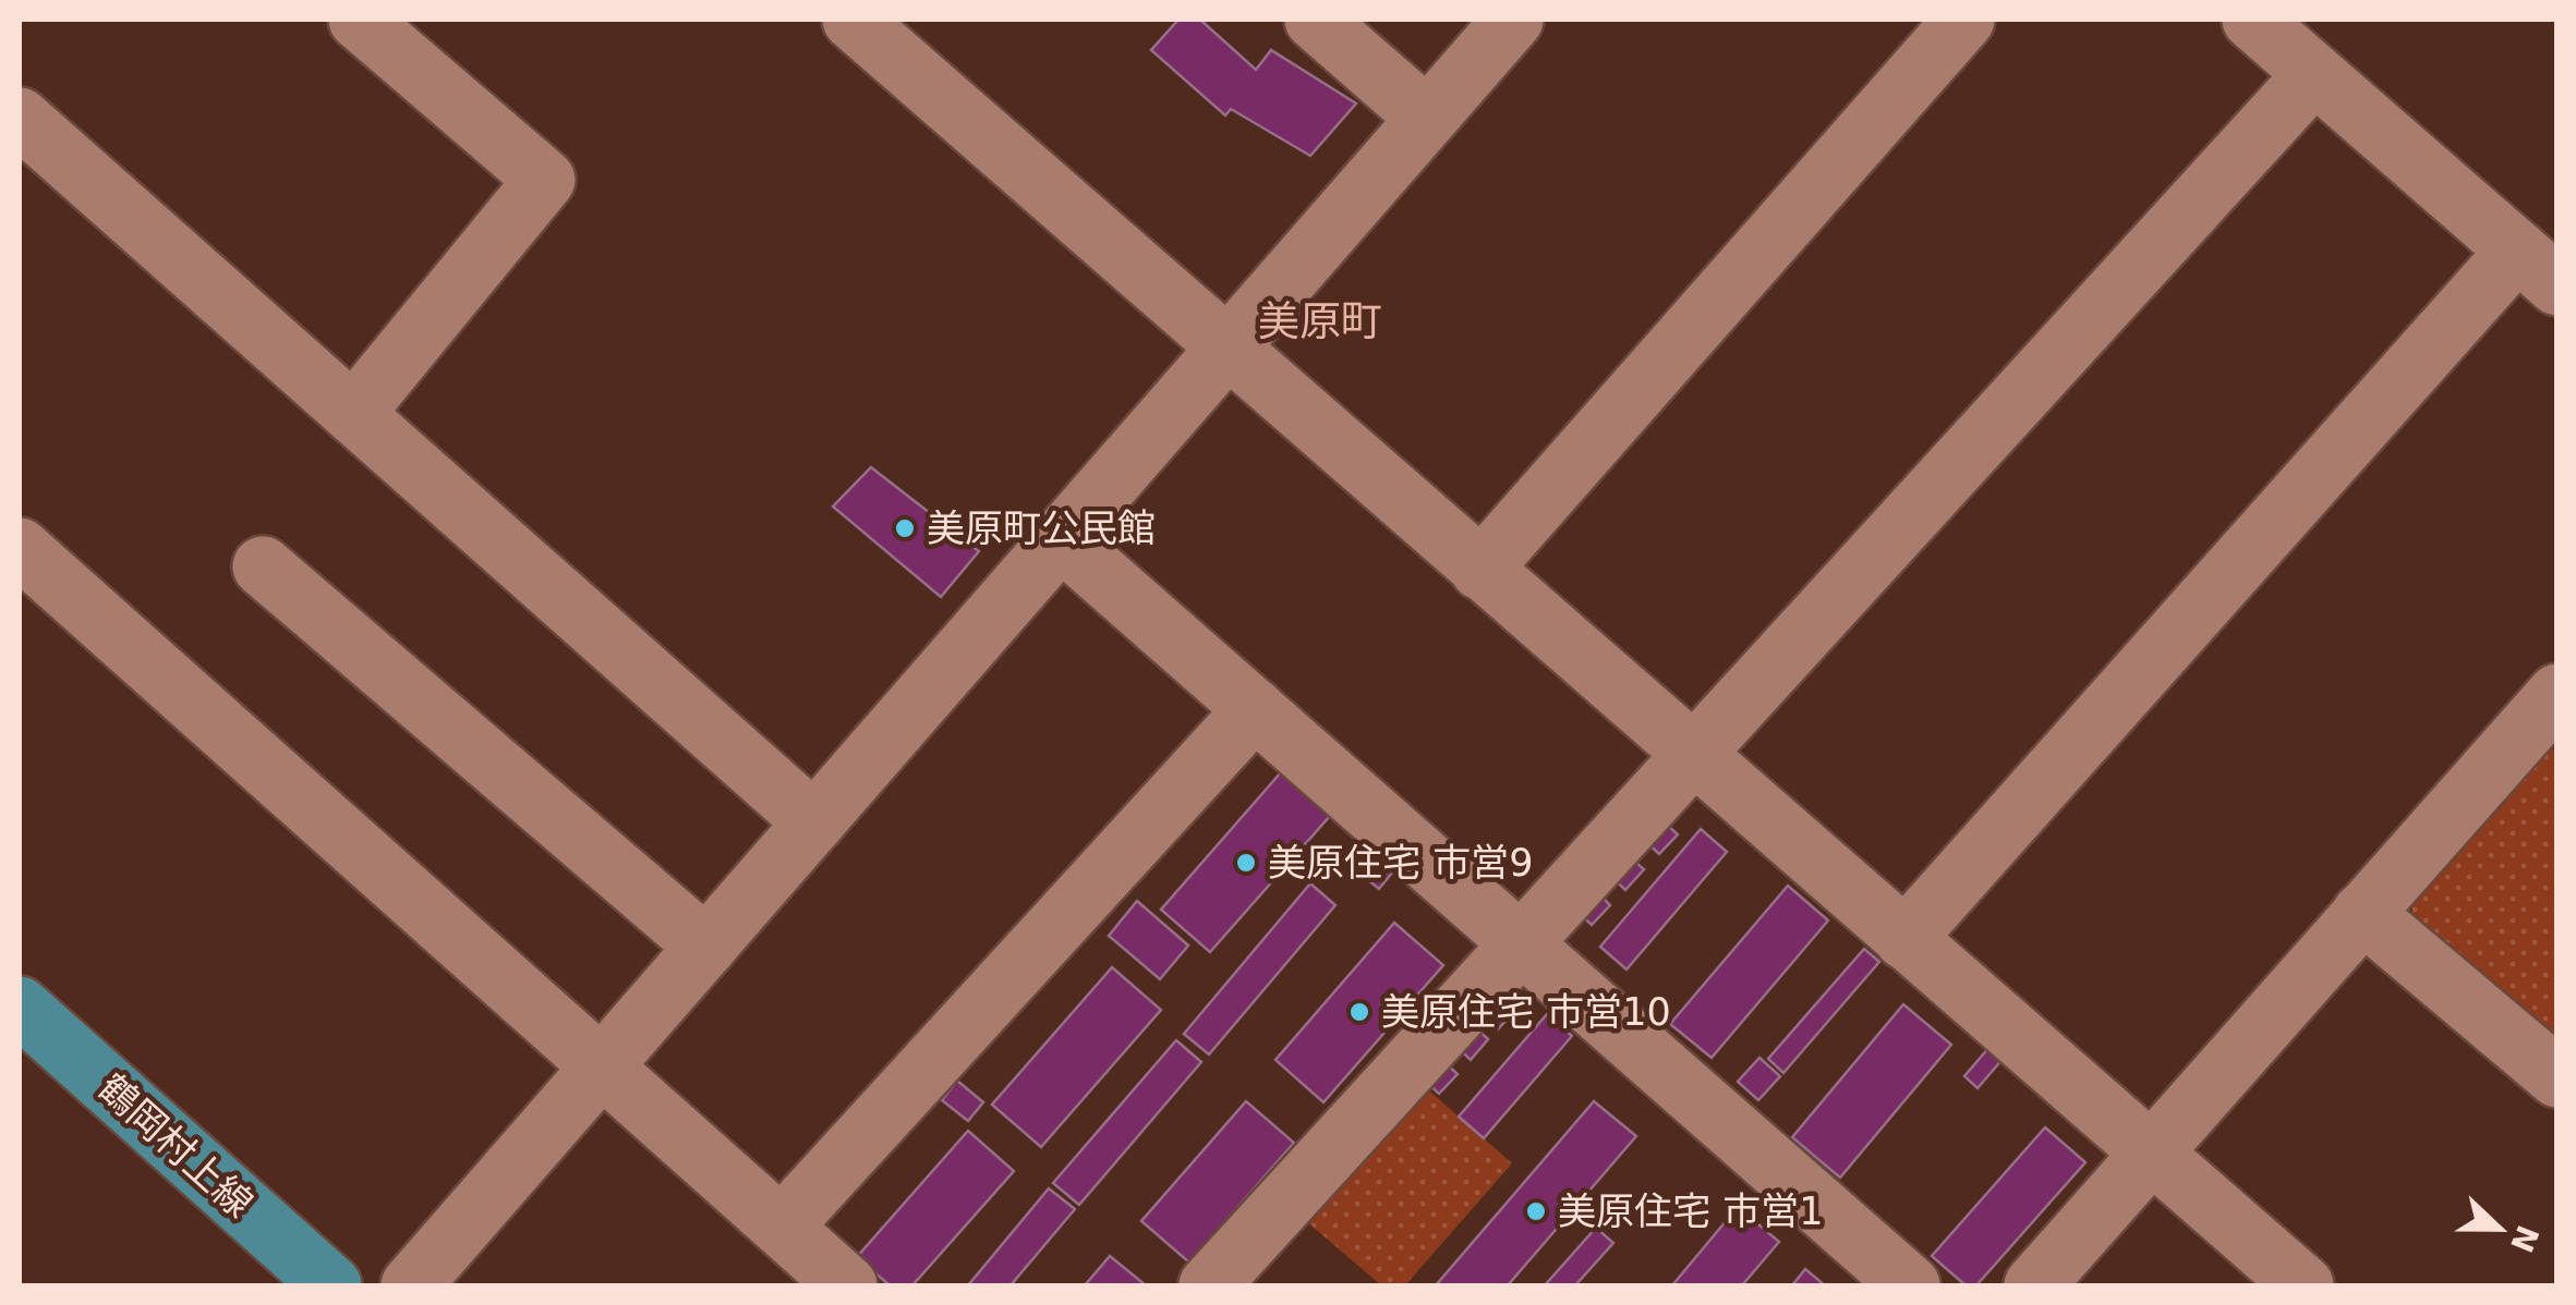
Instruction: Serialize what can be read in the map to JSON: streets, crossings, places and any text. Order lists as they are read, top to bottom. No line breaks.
{"streets":{"main road":["鶴岡村上線"]},"districts":["美原町"],"places":["美原町公民館","美原住宅 市営9","美原住宅 市営10","美原住宅 市営1"],"north":"right"}
